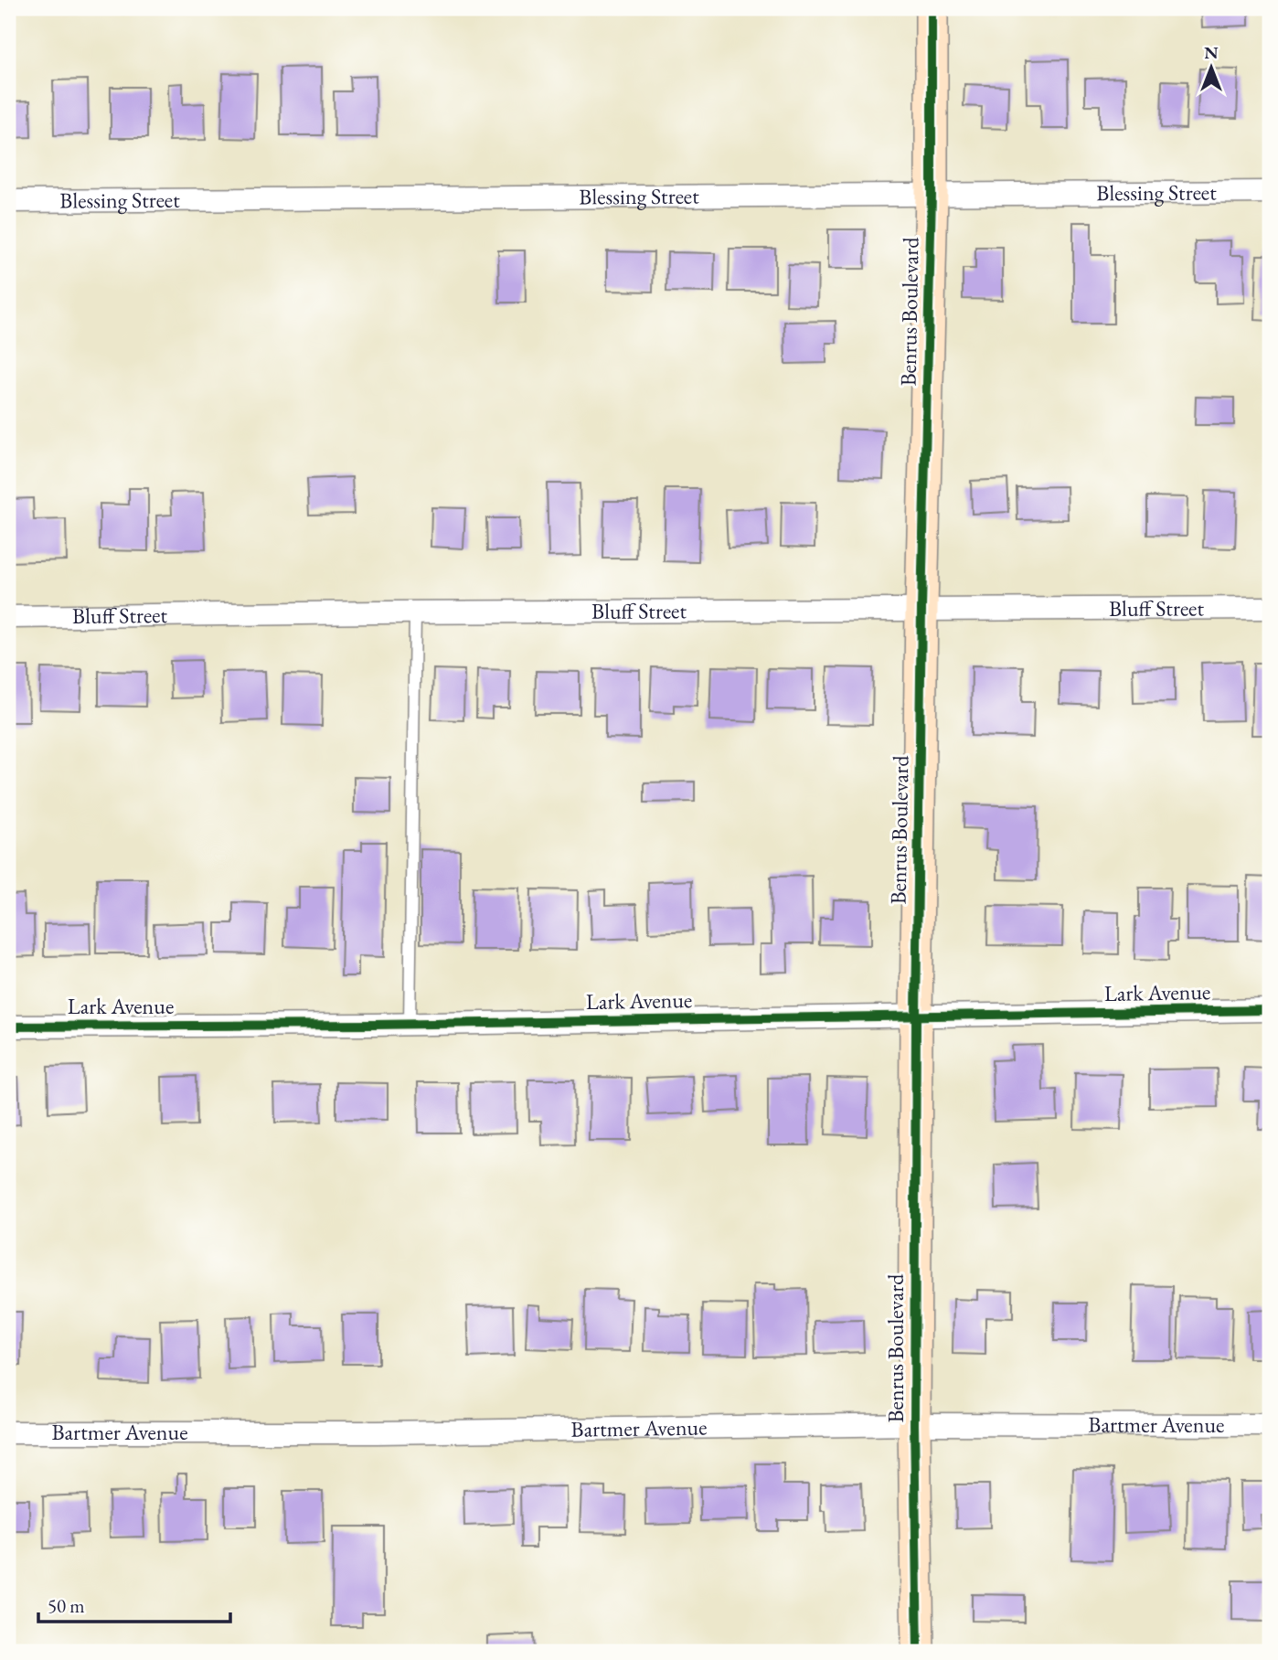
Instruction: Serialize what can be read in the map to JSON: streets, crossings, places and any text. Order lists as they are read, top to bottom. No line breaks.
{"streets":{"street":["Blessing Street","Benrus Boulevard","Bluff Street","Lark Avenue","Bartmer Avenue"]},"crossings":[["Blessing Street","Benrus Boulevard"],["Benrus Boulevard","Bluff Street"],["Benrus Boulevard","Lark Avenue"],["Benrus Boulevard","Bartmer Avenue"]],"scale_bar":"50 m","north":"top"}
